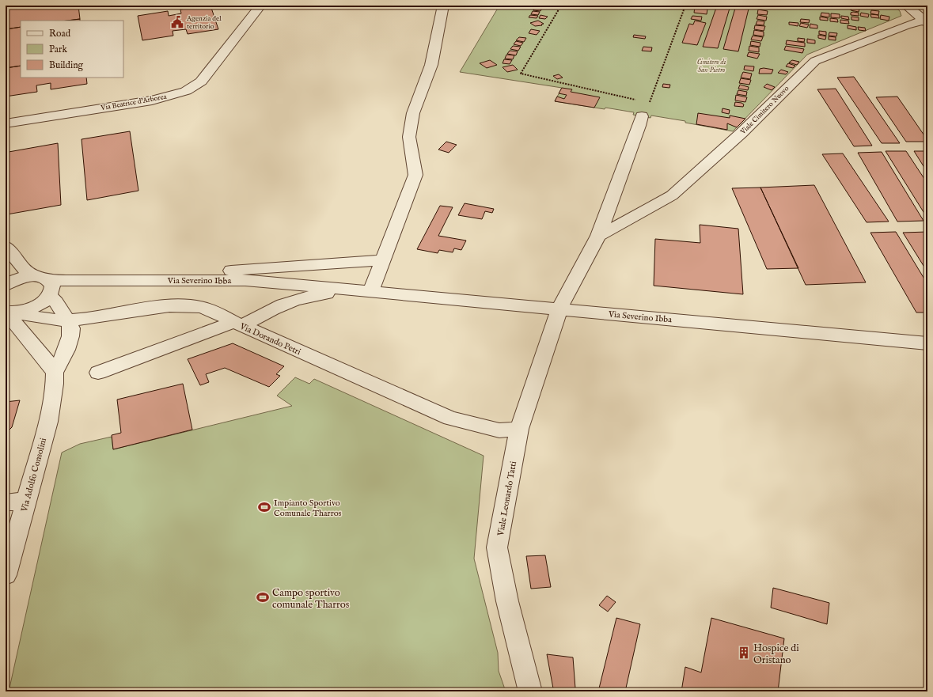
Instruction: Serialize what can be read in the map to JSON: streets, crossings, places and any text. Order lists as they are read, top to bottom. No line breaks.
{"streets":{"street":["Via Beatrice d'Arborea","Viale Cimitero Nuovo","Via Severino Ibba","Via Dorando Petri","Via Adolfo Consolini","Viale Leonardo Tatti"]},"crossings":[["Via Severino Ibba","Via Dorando Petri"],["Via Severino Ibba","Viale Leonardo Tatti"],["Via Dorando Petri","Via Adolfo Consolini"],["Via Dorando Petri","Viale Leonardo Tatti"]],"parks":["Cimitero di San Pietro"],"places":{"public building":["Agenzia del territorio"],"sports":["Impianto Sportivo Comunale Tharros","Campo sportivo comunale Tharros"],"building":["Hospice di Oristano"]},"legend":["Road","Park","Building"]}
